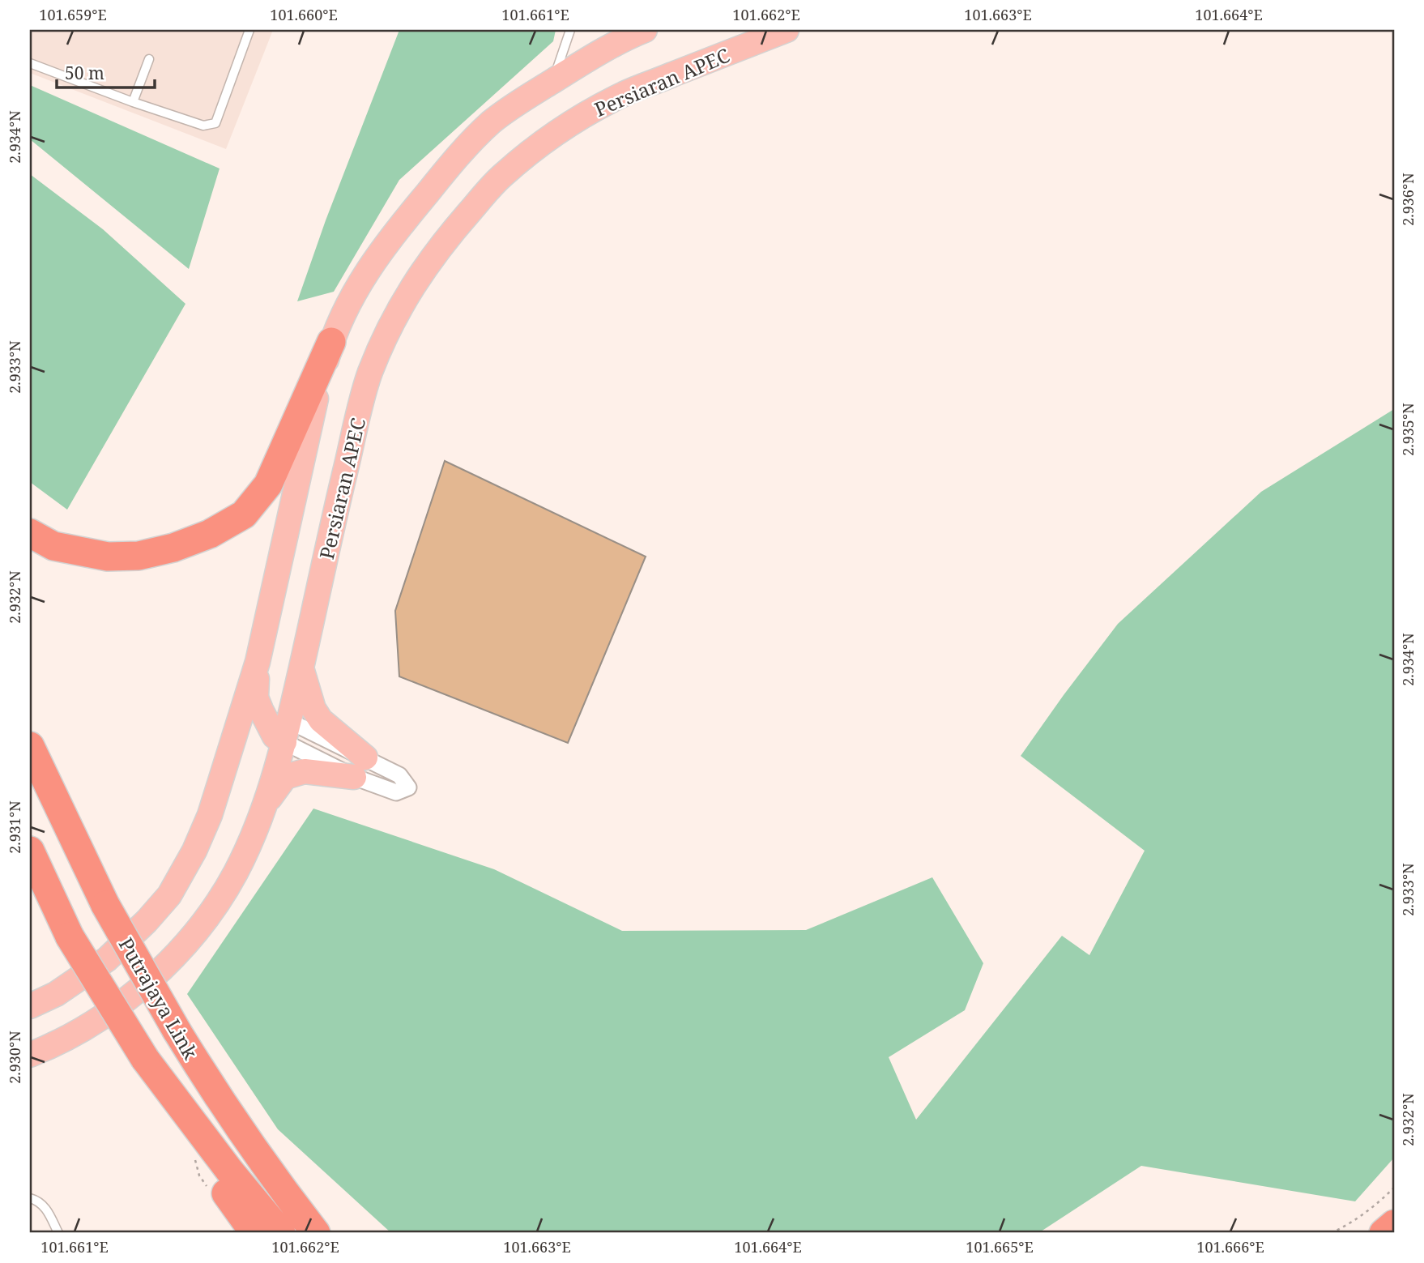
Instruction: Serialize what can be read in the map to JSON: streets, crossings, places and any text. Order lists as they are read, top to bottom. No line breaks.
{"streets":{"highway":["Putrajaya Link"],"main road":["Persiaran APEC"]},"scale_bar":"50 m","coordinates":["101.659°E","101.660°E","101.661°E","101.662°E","101.663°E","101.664°E","2.934°N","2.936°N","2.933°N","2.935°N","2.932°N","2.931°N","2.930°N","101.665°E","101.666°E"]}
